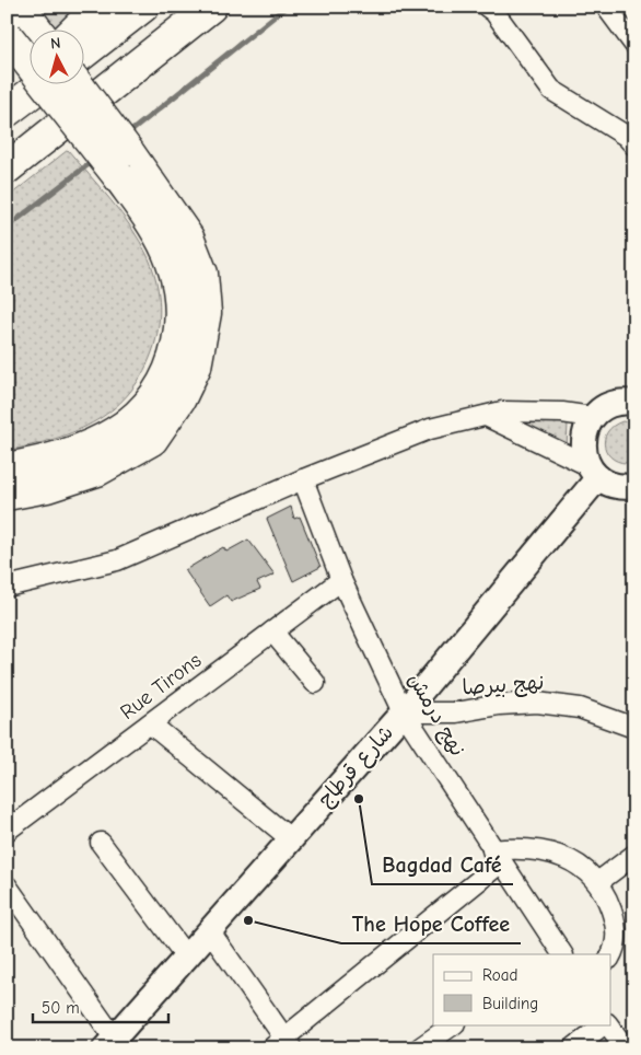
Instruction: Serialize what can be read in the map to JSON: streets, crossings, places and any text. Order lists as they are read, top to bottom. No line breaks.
{"streets":{"street":["نهج بيرصا","Rue Tirons","نهج درمش","شارع قرطاج"]},"crossings":[["نهج بيرصا","نهج درمش"],["نهج بيرصا","شارع قرطاج"],["Rue Tirons","نهج درمش"],["نهج درمش","شارع قرطاج"]],"places":["Bagdad Café","The Hope Coffee"],"legend":["Road","Building"],"scale_bar":"50 m","north":"top"}
